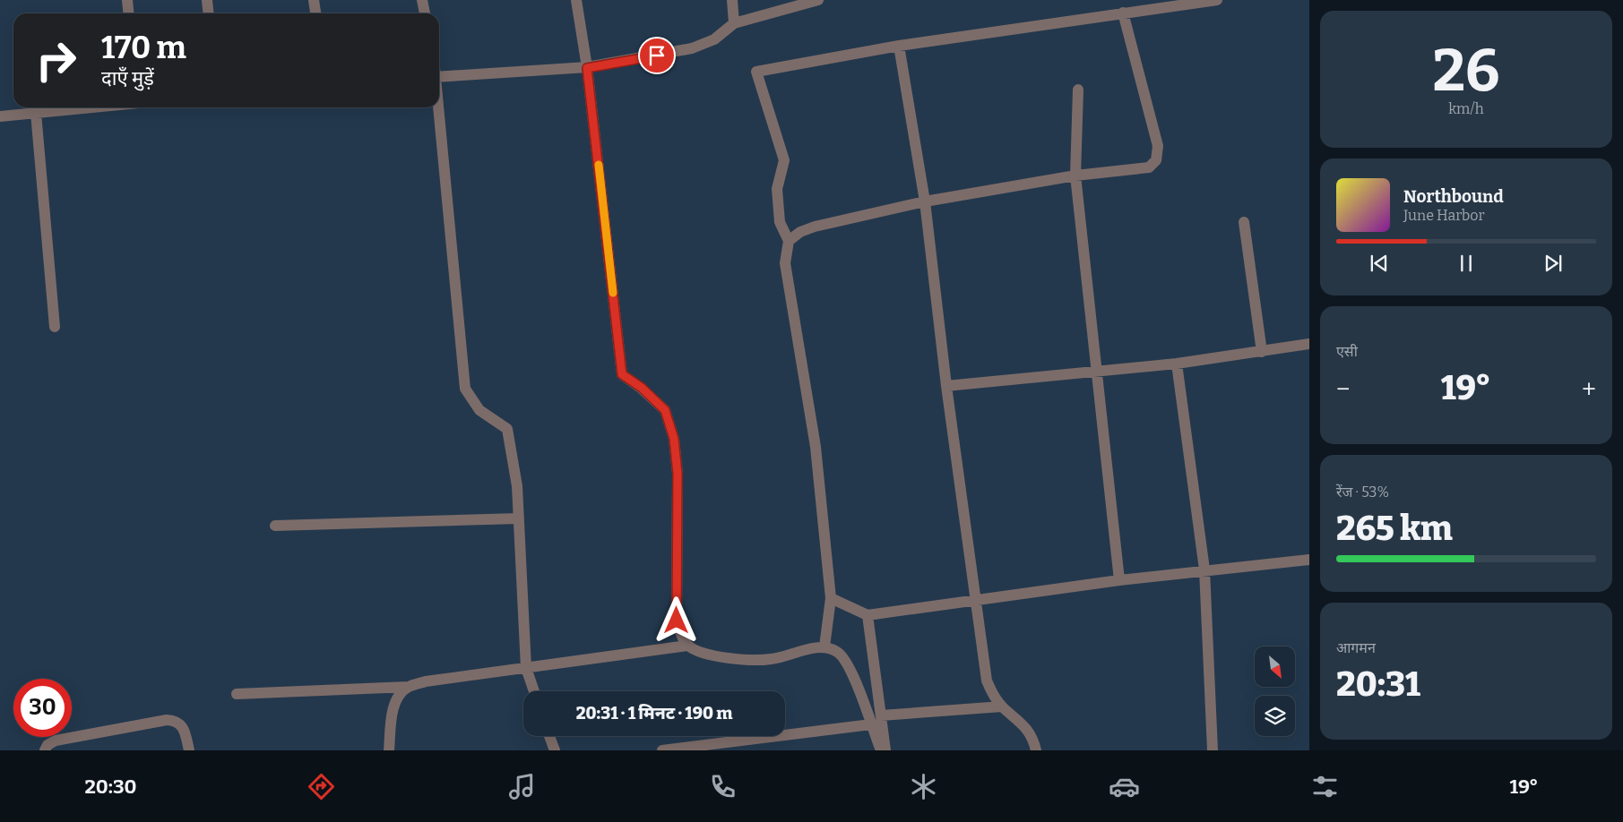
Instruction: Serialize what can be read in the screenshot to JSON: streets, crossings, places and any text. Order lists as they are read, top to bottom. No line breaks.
{"north":"bottom right","page":{"tile":[["26","km/h"],"एसी",["रेंज · 53%","265 km"],["आगमन","20:31"]],"turn":["170 m","दाएँ मुड़ें"],"song":["Northbound","June Harbor"],"heat":["−","19°","+"],"limit":"30","trip":"20:31 · 1 मिनट · 190 m","tabs":["20:30","19°"]}}
